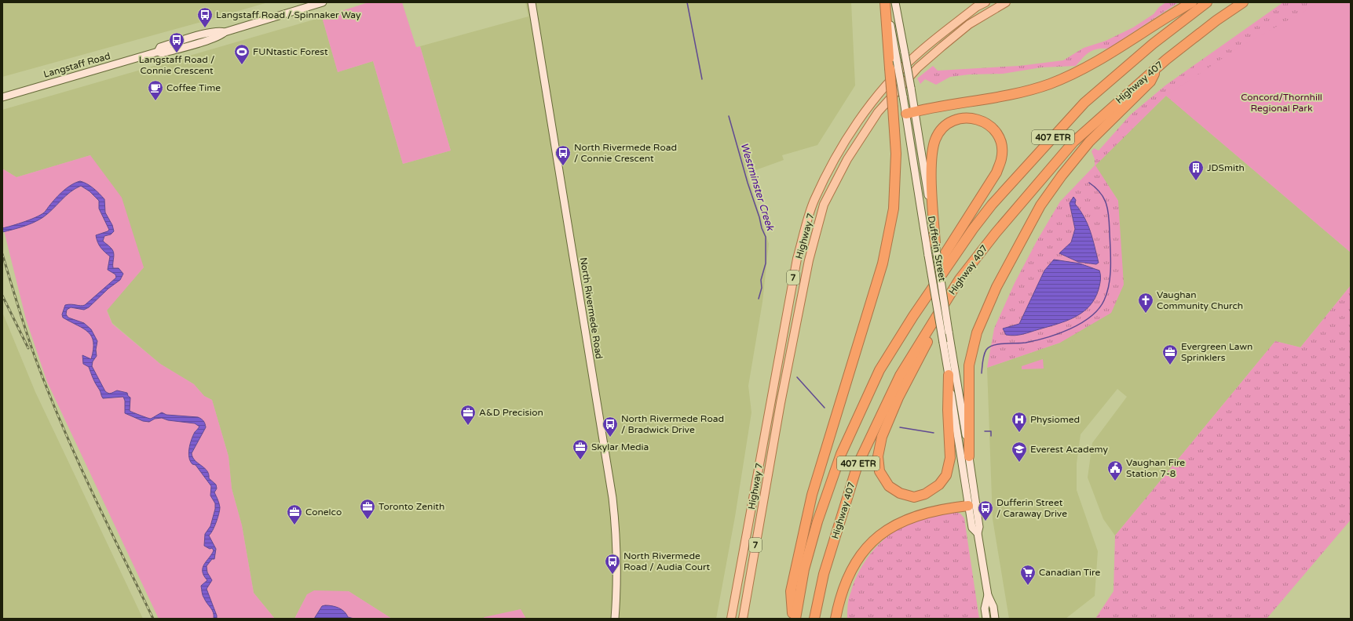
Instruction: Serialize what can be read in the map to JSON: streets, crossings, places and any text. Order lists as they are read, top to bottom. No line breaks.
{"streets":{"highway":["Highway 407","407 ETR"],"main road":["Langstaff Road","Highway 7","Dufferin Street","7","North Rivermede Road"]},"water":["Westminster Creek"],"parks":["Concord/Thornhill Regional Park"],"places":{"bus stop":["Langstaff Road / Spinnaker Way","Langstaff Road / Connie Crescent","North Rivermede Road / Connie Crescent","North Rivermede Road / Bradwick Drive","Dufferin Street / Caraway Drive","North Rivermede Road / Audia Court"],"sports":["FUNtastic Forest"],"cafe":["Coffee Time"],"building":["JDSmith"],"church":["Vaughan Community Church"],"office":["Evergreen Lawn Sprinklers","A&D Precision","Skylar Media","Toronto Zenith","Conelco"],"hospital":["Physiomed"],"school or university":["Everest Academy"],"public building":["Vaughan Fire Station 7-8"],"supermarket":["Canadian Tire"]}}
